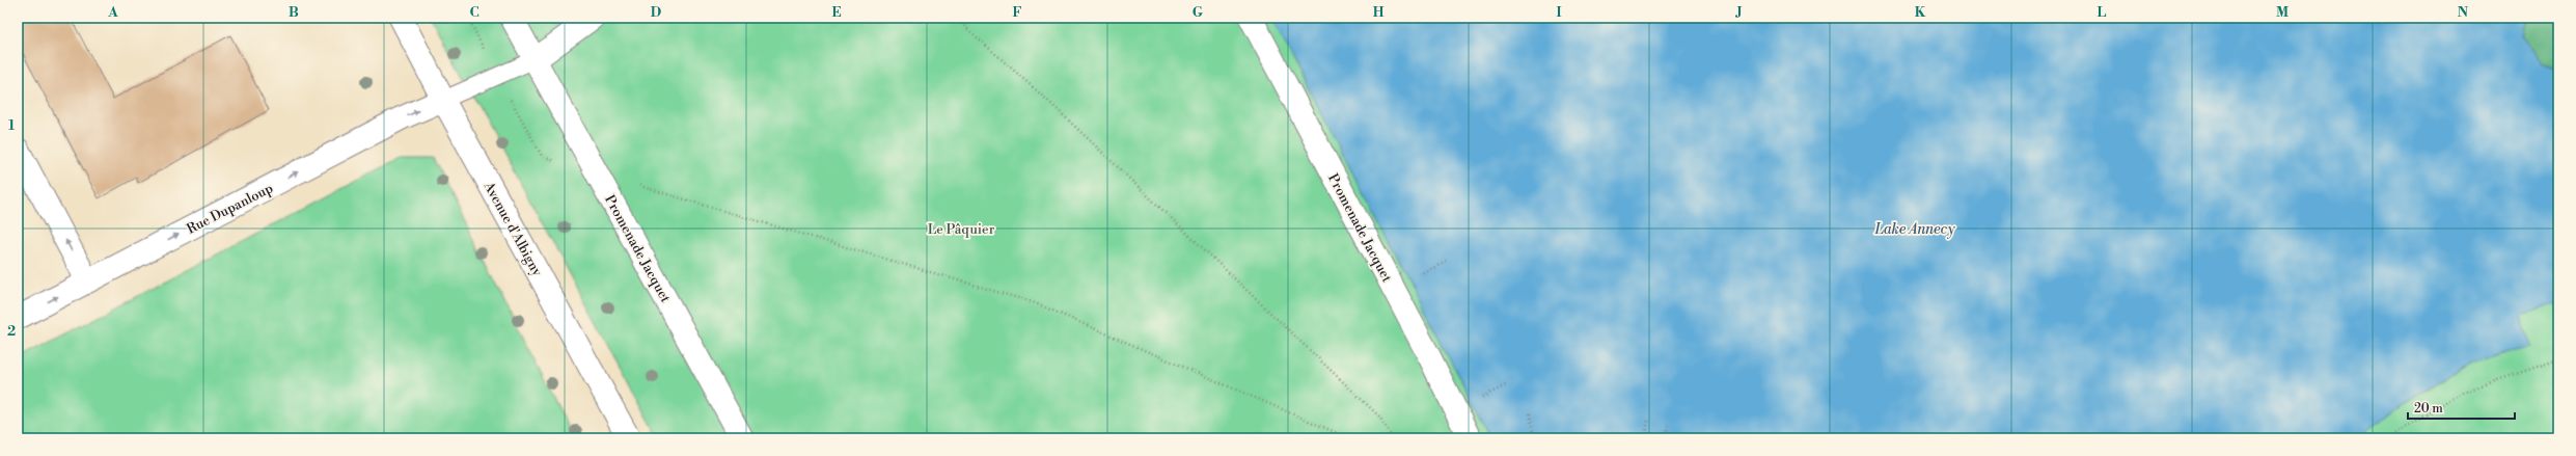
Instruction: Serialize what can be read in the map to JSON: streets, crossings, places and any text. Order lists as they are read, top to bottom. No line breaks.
{"streets":{"street":["Rue Dupanloup","Promenade Jacquet","Avenue d'Albigny"]},"crossings":[["Rue Dupanloup","Avenue d'Albigny"]],"one_way":["Rue Dupanloup"],"water":["Lake Annecy"],"parks":["Le Pâquier"],"scale_bar":"20 m","grid":{"columns":["A","B","C","D","E","F","G","H","I","J","K","L","M","N"],"rows":["1","2"]}}
